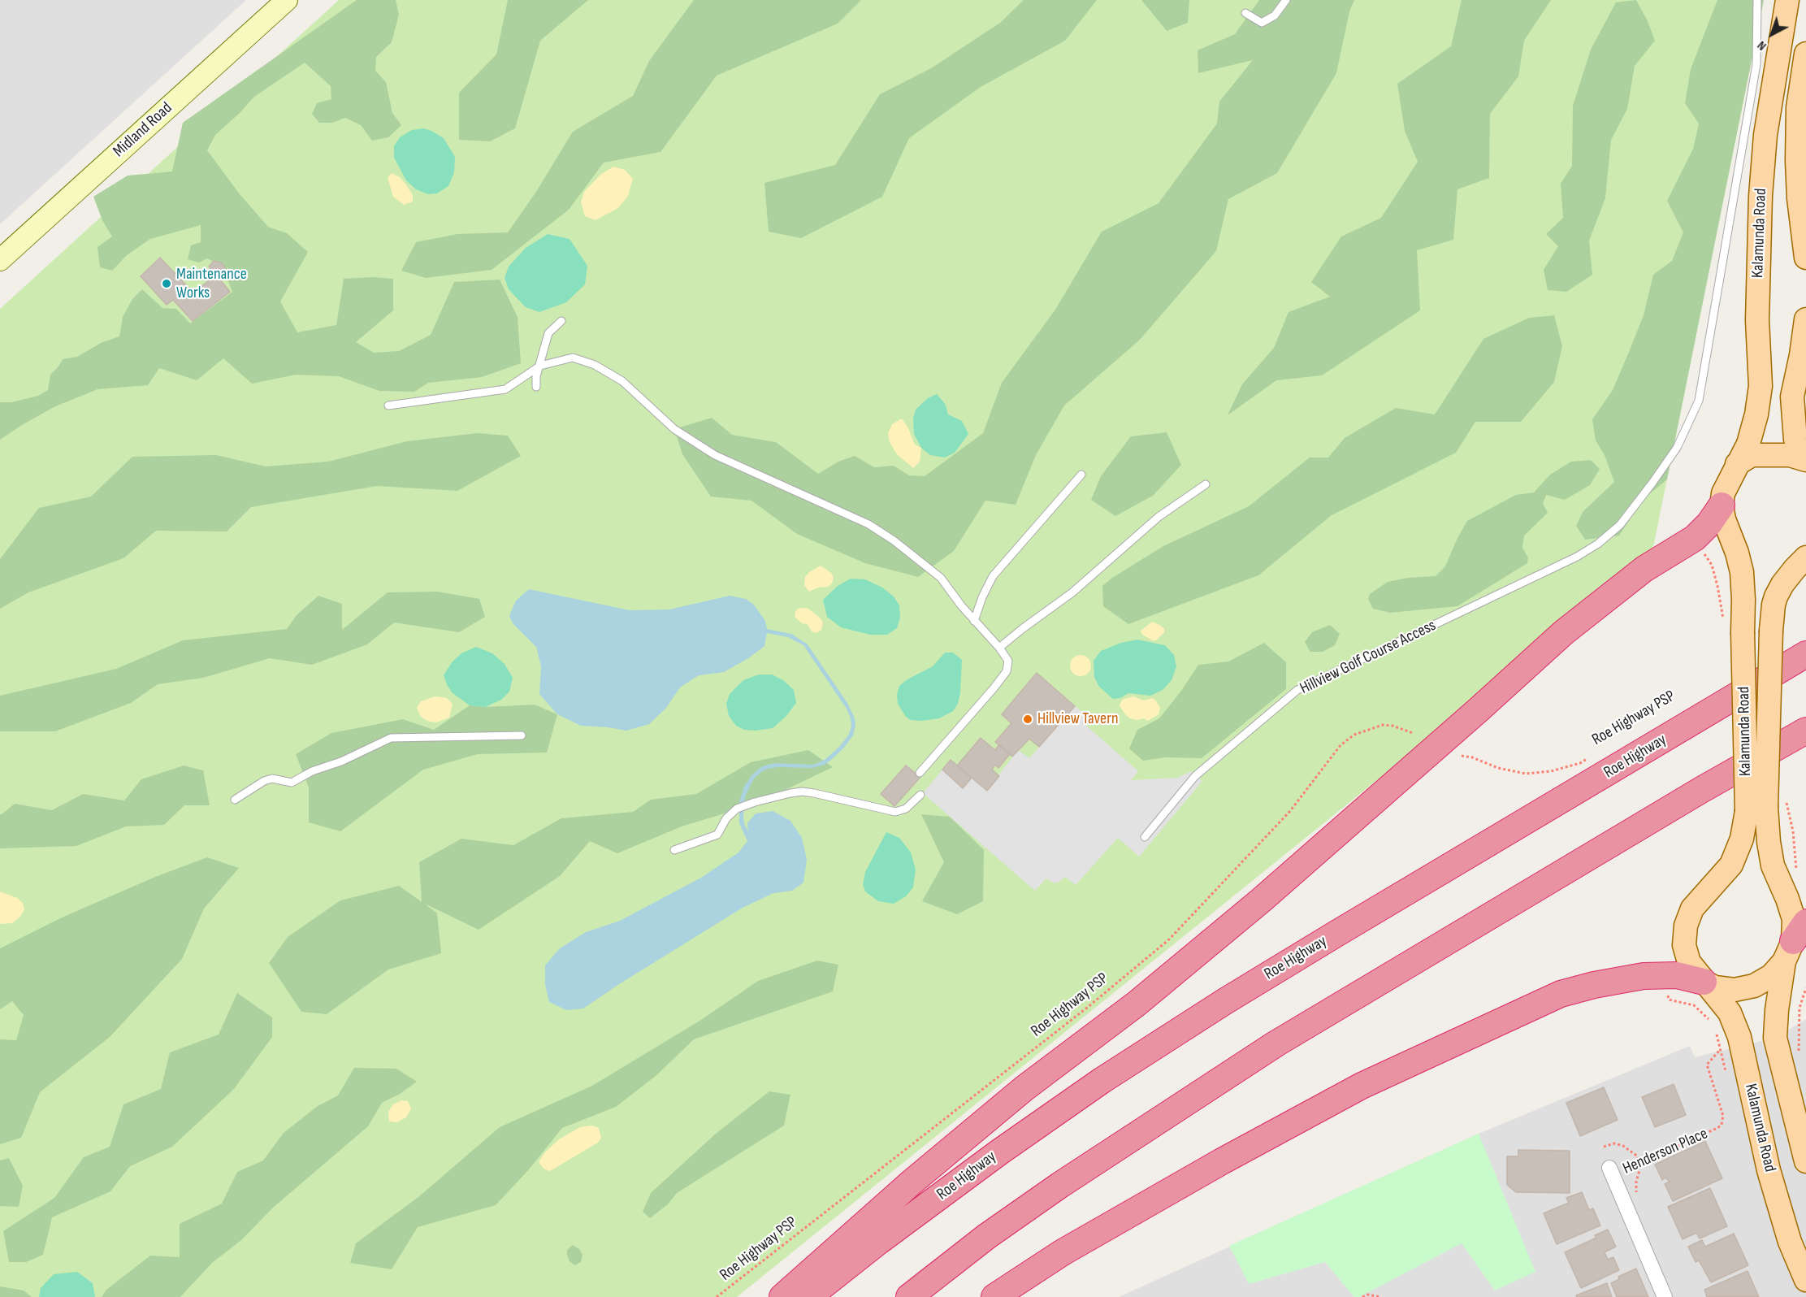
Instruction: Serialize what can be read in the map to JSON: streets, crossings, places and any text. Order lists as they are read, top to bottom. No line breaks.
{"streets":{"highway":["Roe Highway"],"main road":["Midland Road","Kalamunda Road"],"street":["Henderson Place"],"lane":["Hillview Golf Course Access"],"path":["Roe Highway PSP"]},"places":["Maintenance Works","Hillview Tavern"],"north":"bottom left"}
